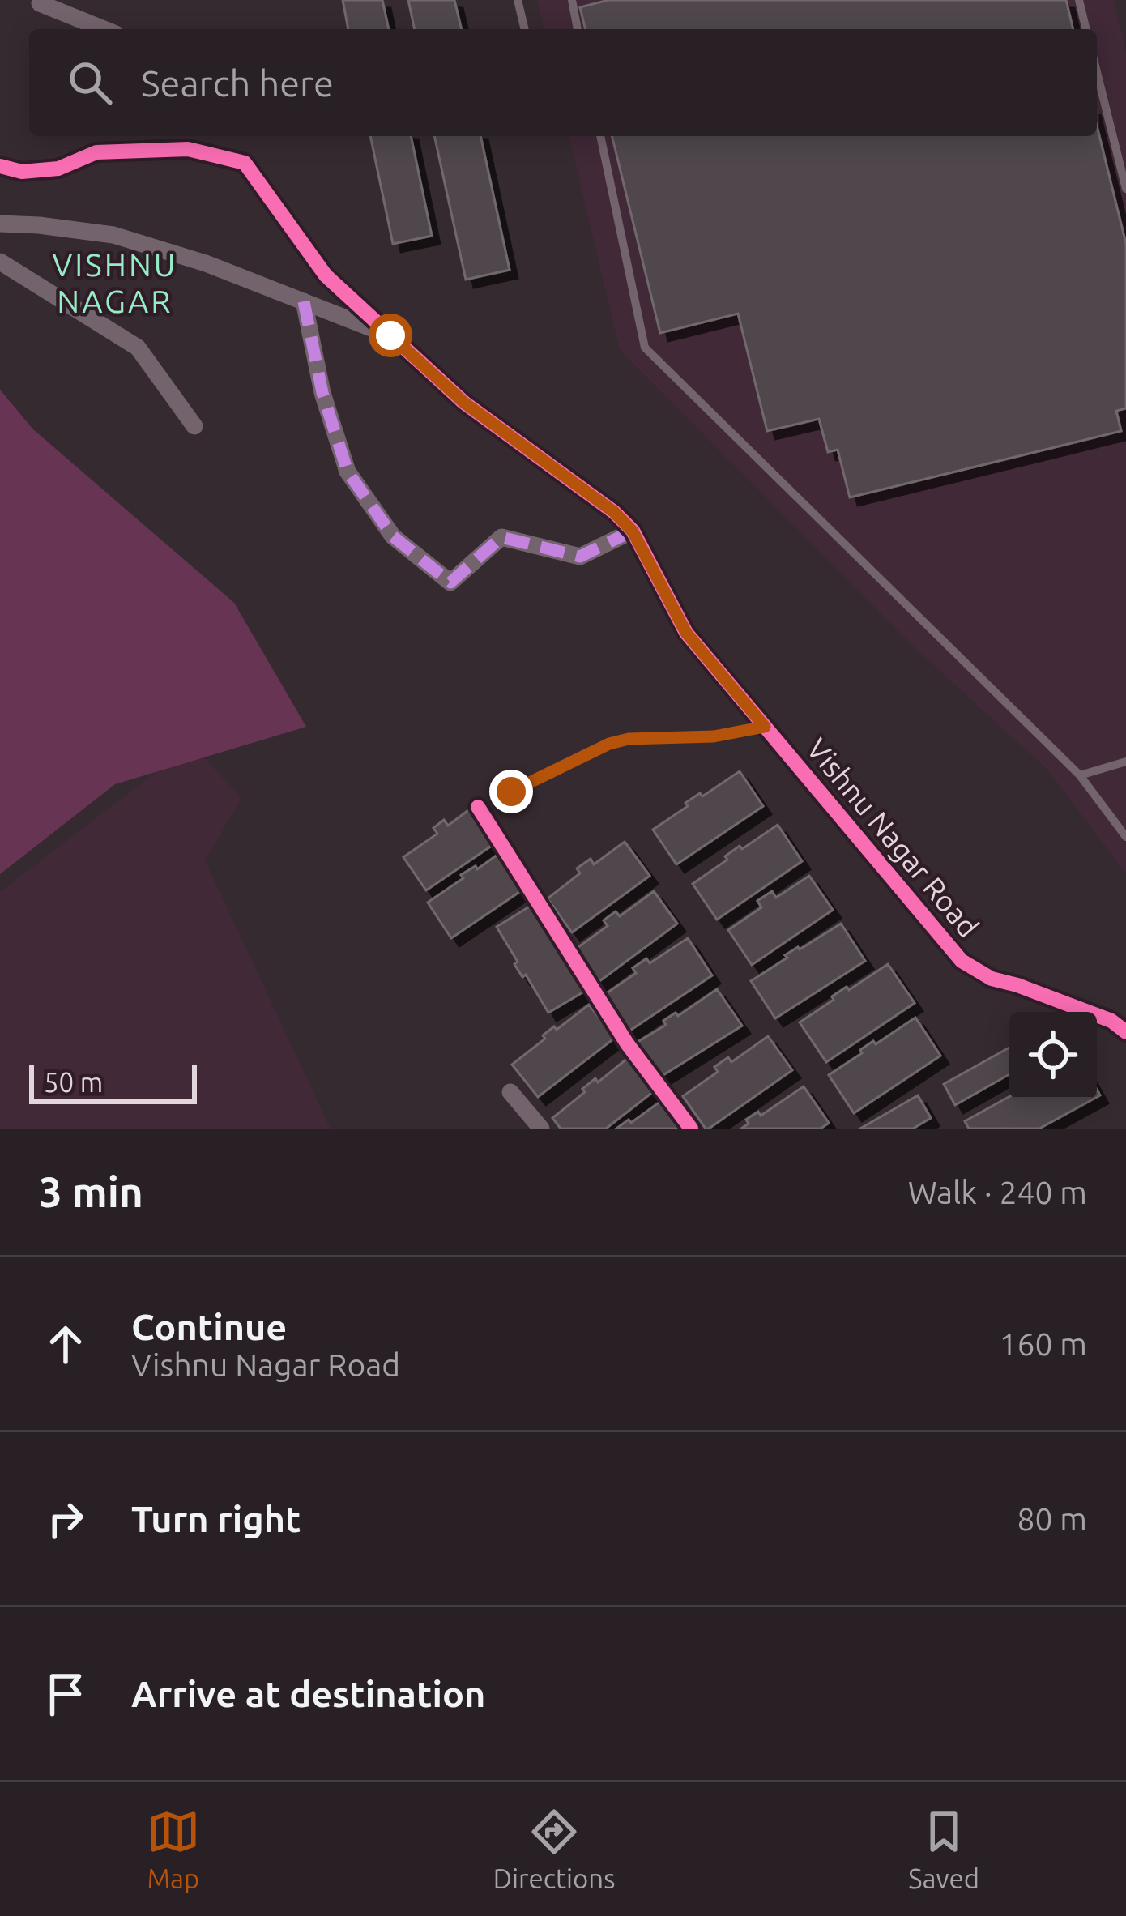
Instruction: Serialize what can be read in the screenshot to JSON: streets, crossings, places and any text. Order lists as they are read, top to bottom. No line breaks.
{"streets":{"street":["Vishnu Nagar Road"]},"districts":["VISHNU NAGAR"],"scale_bar":"50 m","page":{"search":"Search here","scale":"50 m","heading":["3 min","Walk · 240 m"],"list":[["Continue","Vishnu Nagar Road","160 m"],["Turn right","80 m"],"Arrive at destination"],"nav":["Map","Directions","Saved"]}}
